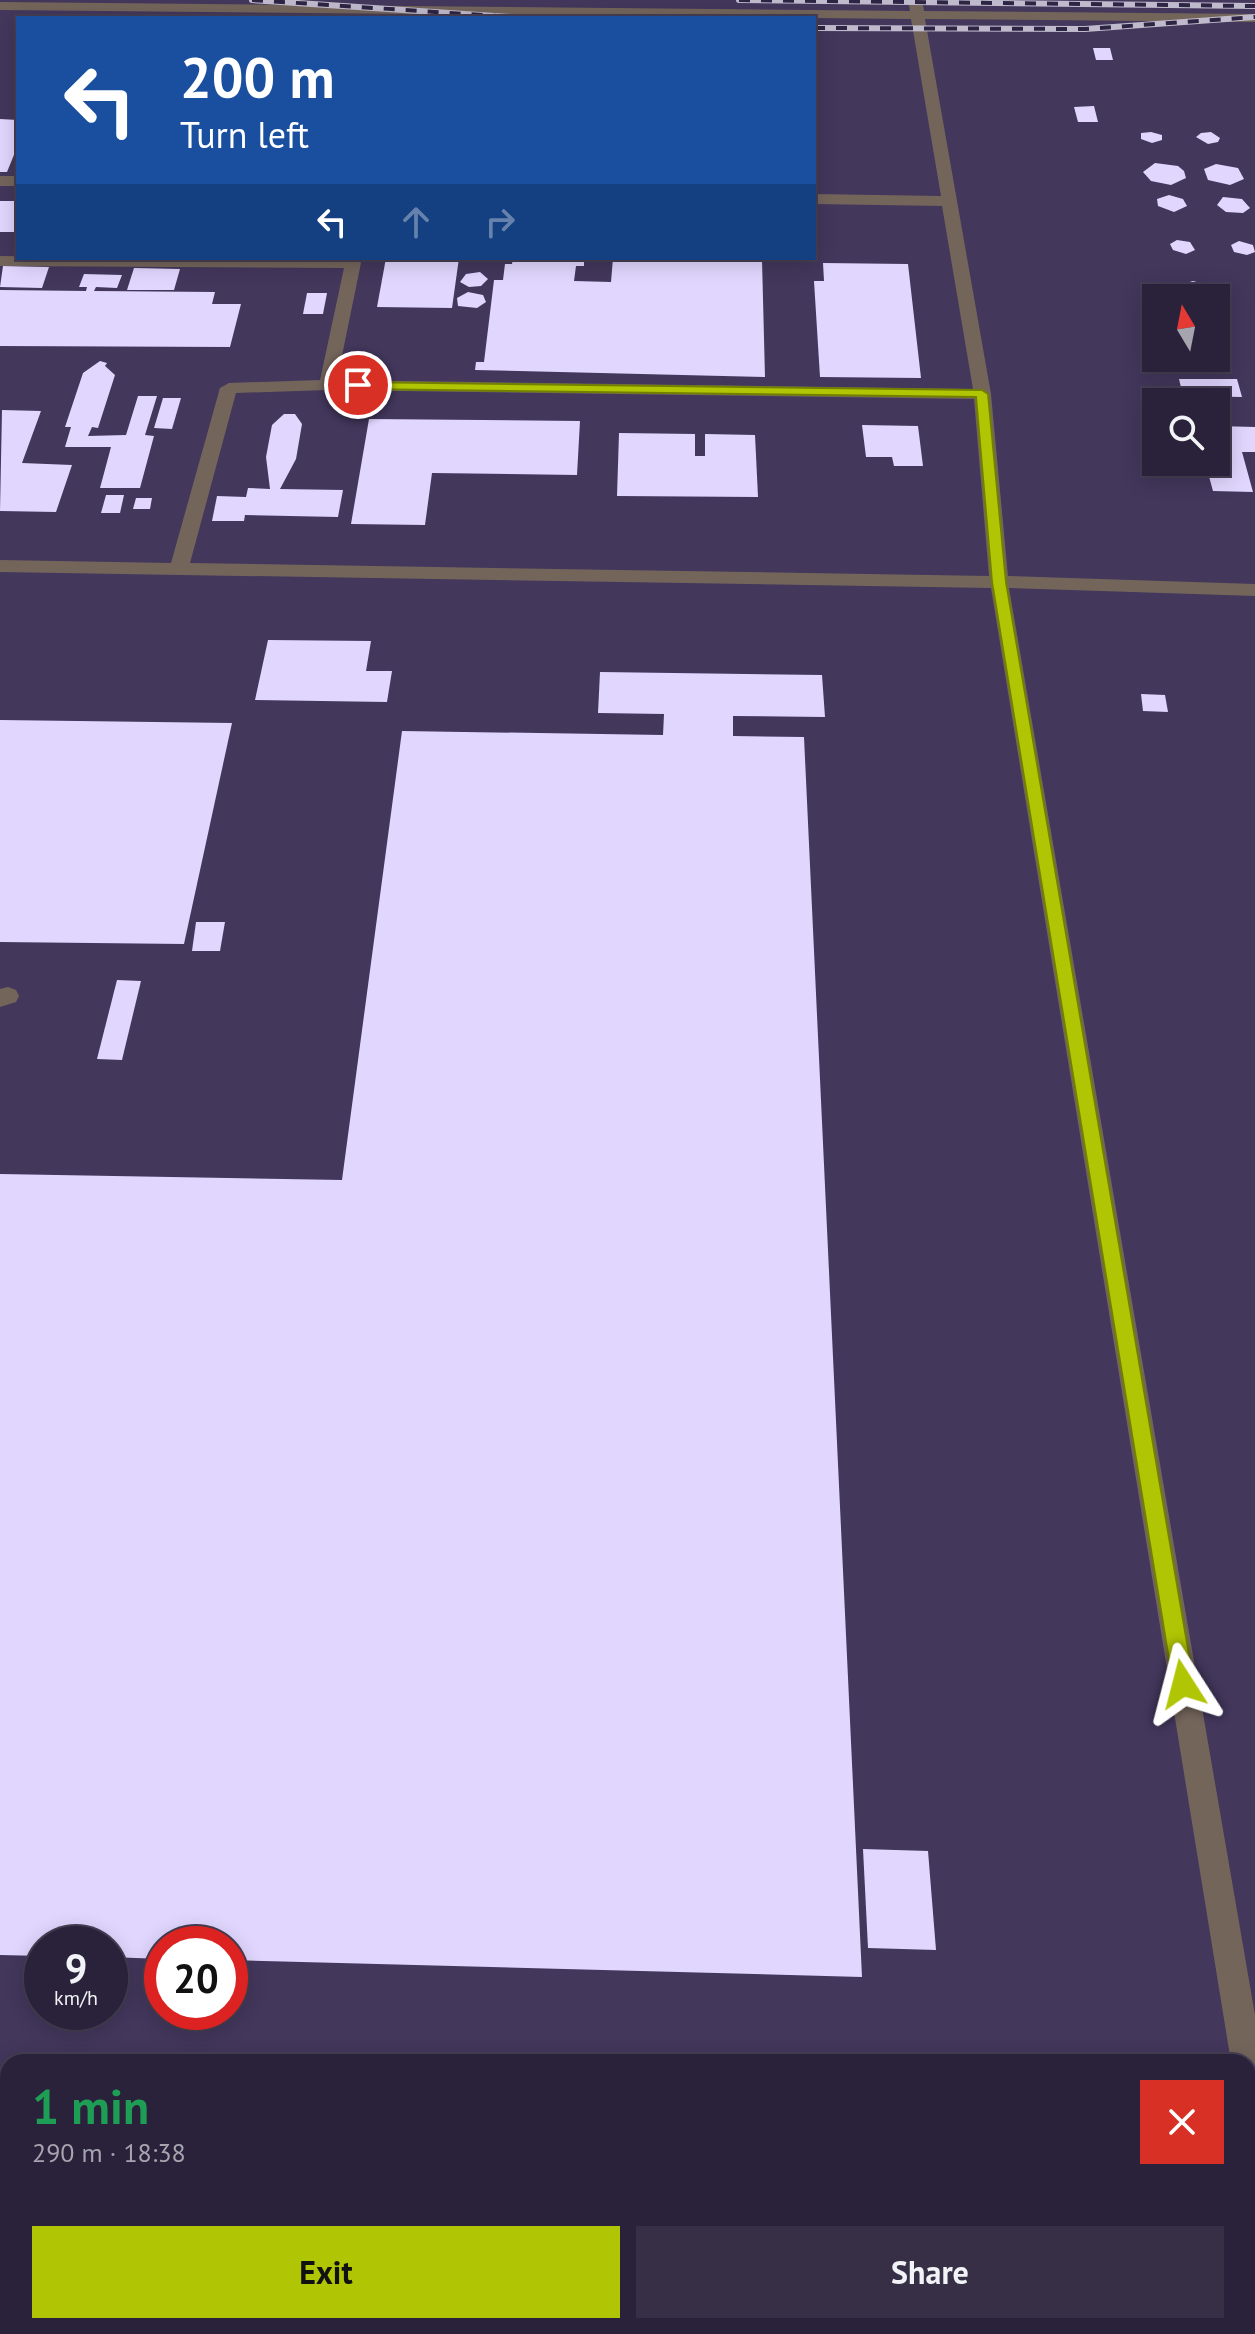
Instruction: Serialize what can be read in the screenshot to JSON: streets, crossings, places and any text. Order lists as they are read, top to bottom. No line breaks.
{"north":"top","page":{"turn":["200 m","Turn left"],"speed":"9 km/h","limit":"20","heading":["1 min","290 m · 18:38"],"buttons":["Exit","Share"]}}
